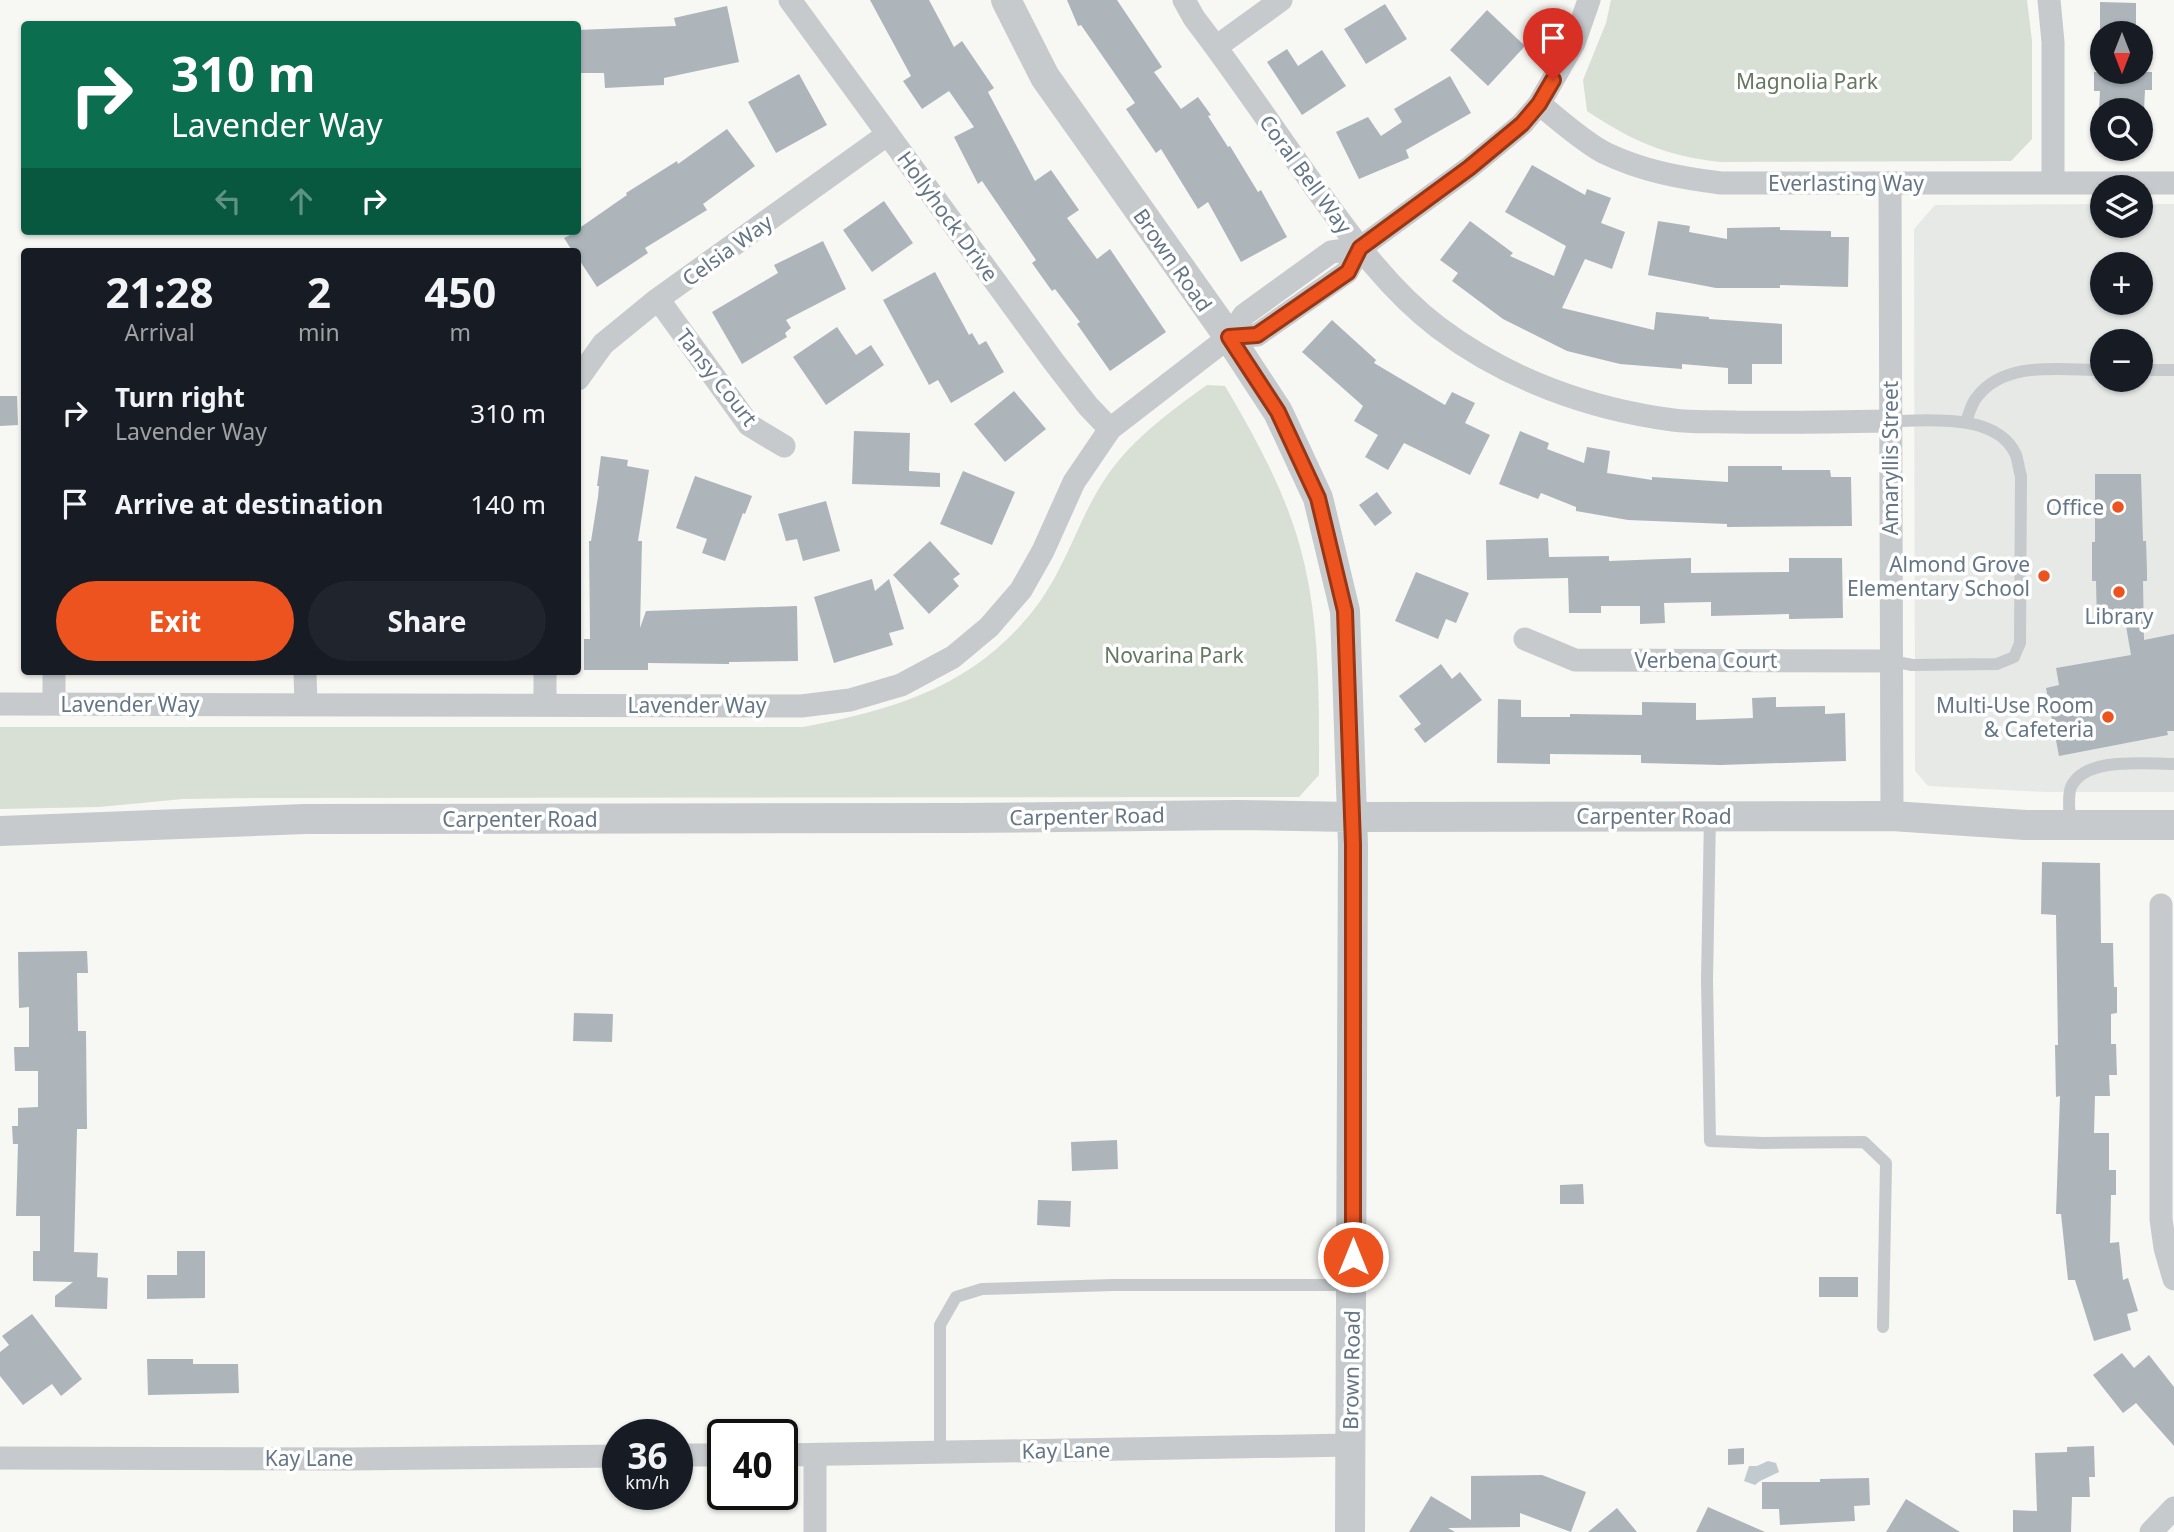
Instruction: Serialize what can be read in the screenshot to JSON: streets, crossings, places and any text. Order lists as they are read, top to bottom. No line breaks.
{"streets":{"street":["Coral Bell Way","Everlasting Way","Hollyhock Drive","Celsia Way","Brown Road","Tansy Court","Amaryllis Street","Verbena Court","Lavender Way","Carpenter Road","Kay Lane"]},"crossings":[["Coral Bell Way","Amaryllis Street"],["Coral Bell Way","Lavender Way"],["Everlasting Way","Amaryllis Street"],["Everlasting Way","Lavender Way"],["Hollyhock Drive","Celsia Way"],["Hollyhock Drive","Lavender Way"],["Celsia Way","Tansy Court"],["Brown Road","Lavender Way"],["Brown Road","Carpenter Road"],["Brown Road","Kay Lane"],["Amaryllis Street","Verbena Court"],["Amaryllis Street","Carpenter Road"]],"parks":["Magnolia Park","Novarina Park"],"places":["Office","Almond Grove Elementary School","Library","Multi-Use Room & Cafeteria"],"north":"bottom","page":{"map_buttons":["+","−"],"turn":["310 m","Lavender Way"],"eta":["21:28","Arrival","2","min","450","m"],"list":[{"name":"Turn right","note":"Lavender Way","value":"310 m"},{"name":"Arrive at destination","value":"140 m"}],"buttons":["Exit","Share"],"speed":"36 km/h","limit":"40"}}
